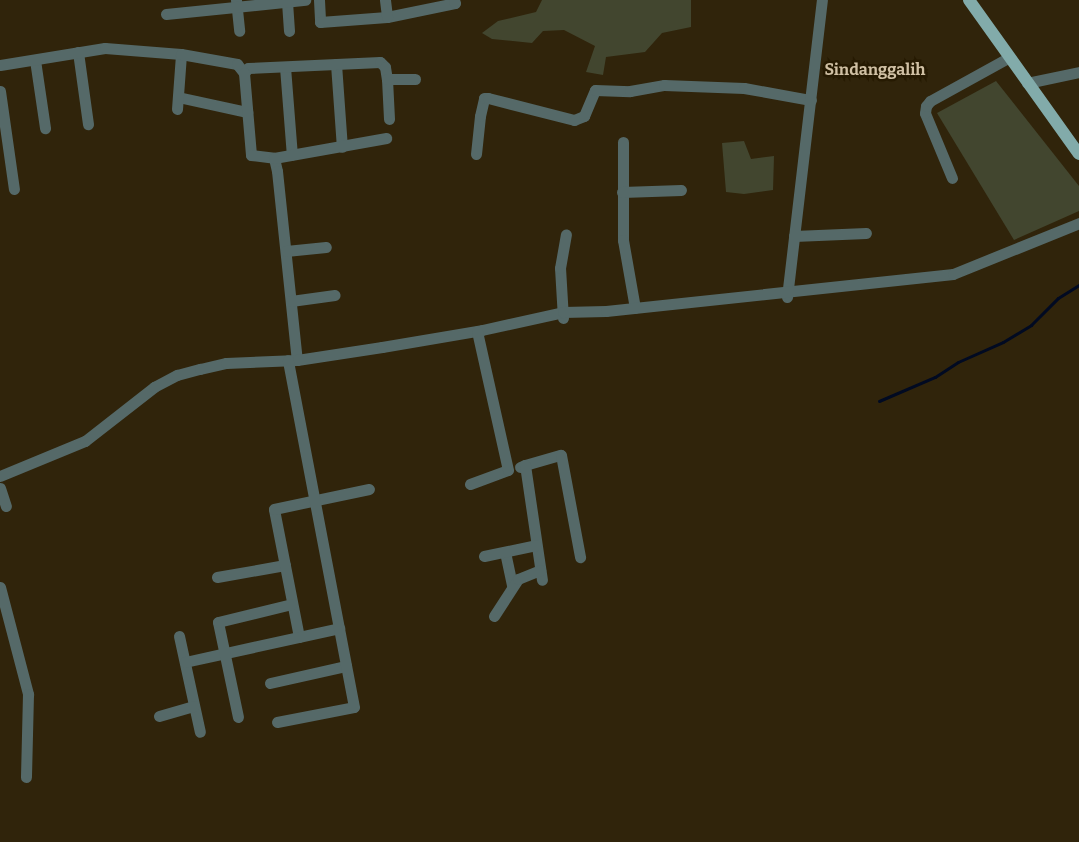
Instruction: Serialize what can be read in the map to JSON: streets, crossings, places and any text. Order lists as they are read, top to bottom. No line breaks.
{"districts":["Sindanggalih"]}
